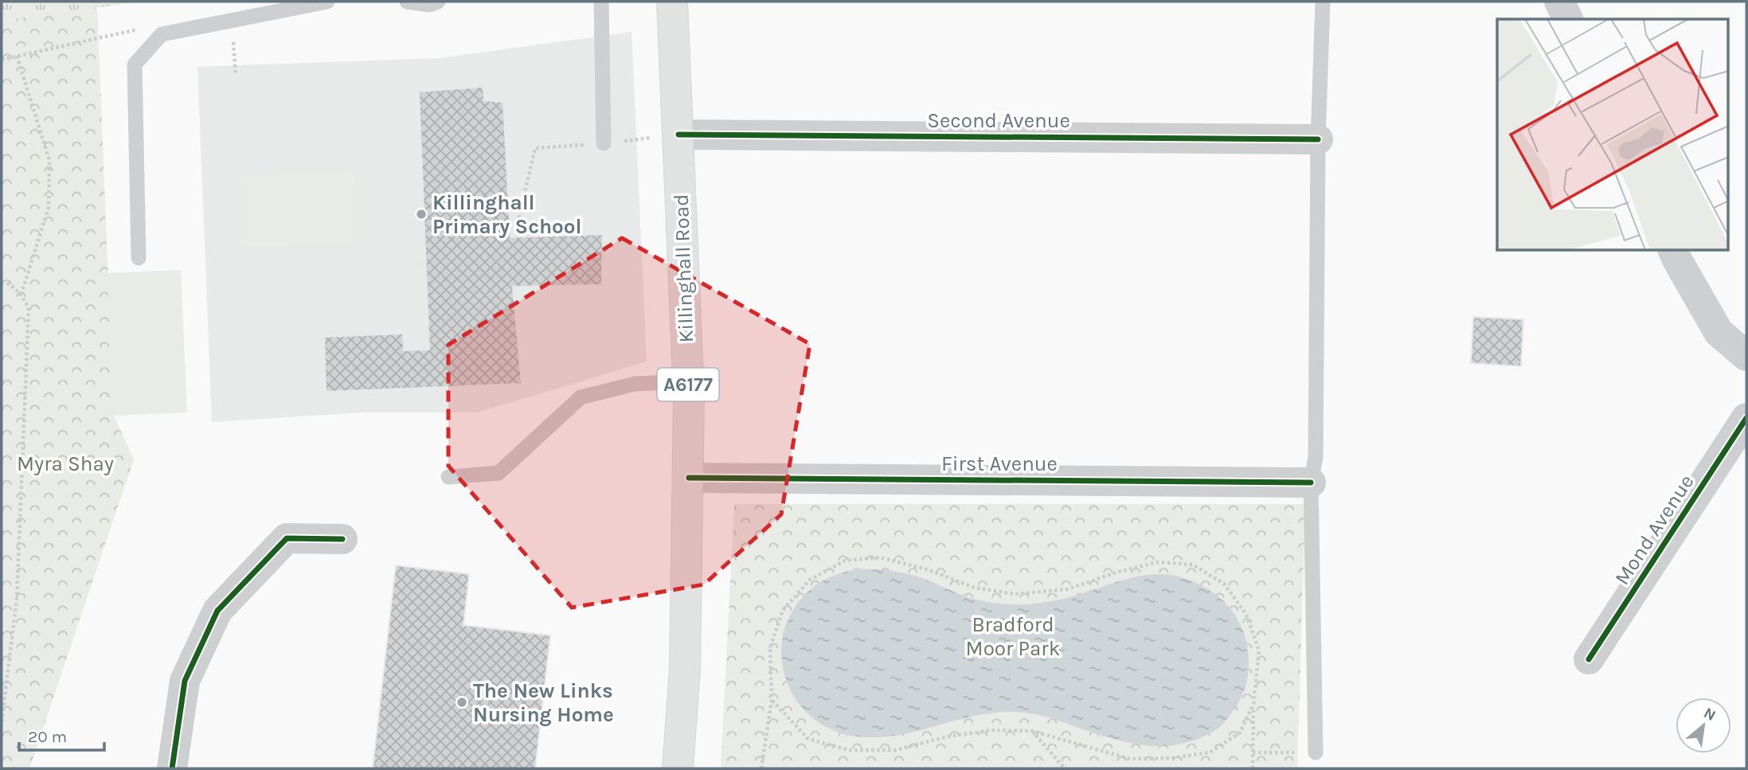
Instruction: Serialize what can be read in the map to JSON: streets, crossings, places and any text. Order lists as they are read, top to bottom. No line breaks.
{"streets":{"highway":["Killinghall Road","A6177"],"street":["Second Avenue","First Avenue","Mond Avenue"]},"crossings":[["Second Avenue","Killinghall Road"],["Killinghall Road","First Avenue"]],"parks":["Myra Shay","Bradford Moor Park"],"places":["Killinghall Primary School","The New Links Nursing Home"],"scale_bar":"20 m","north":"top right"}
